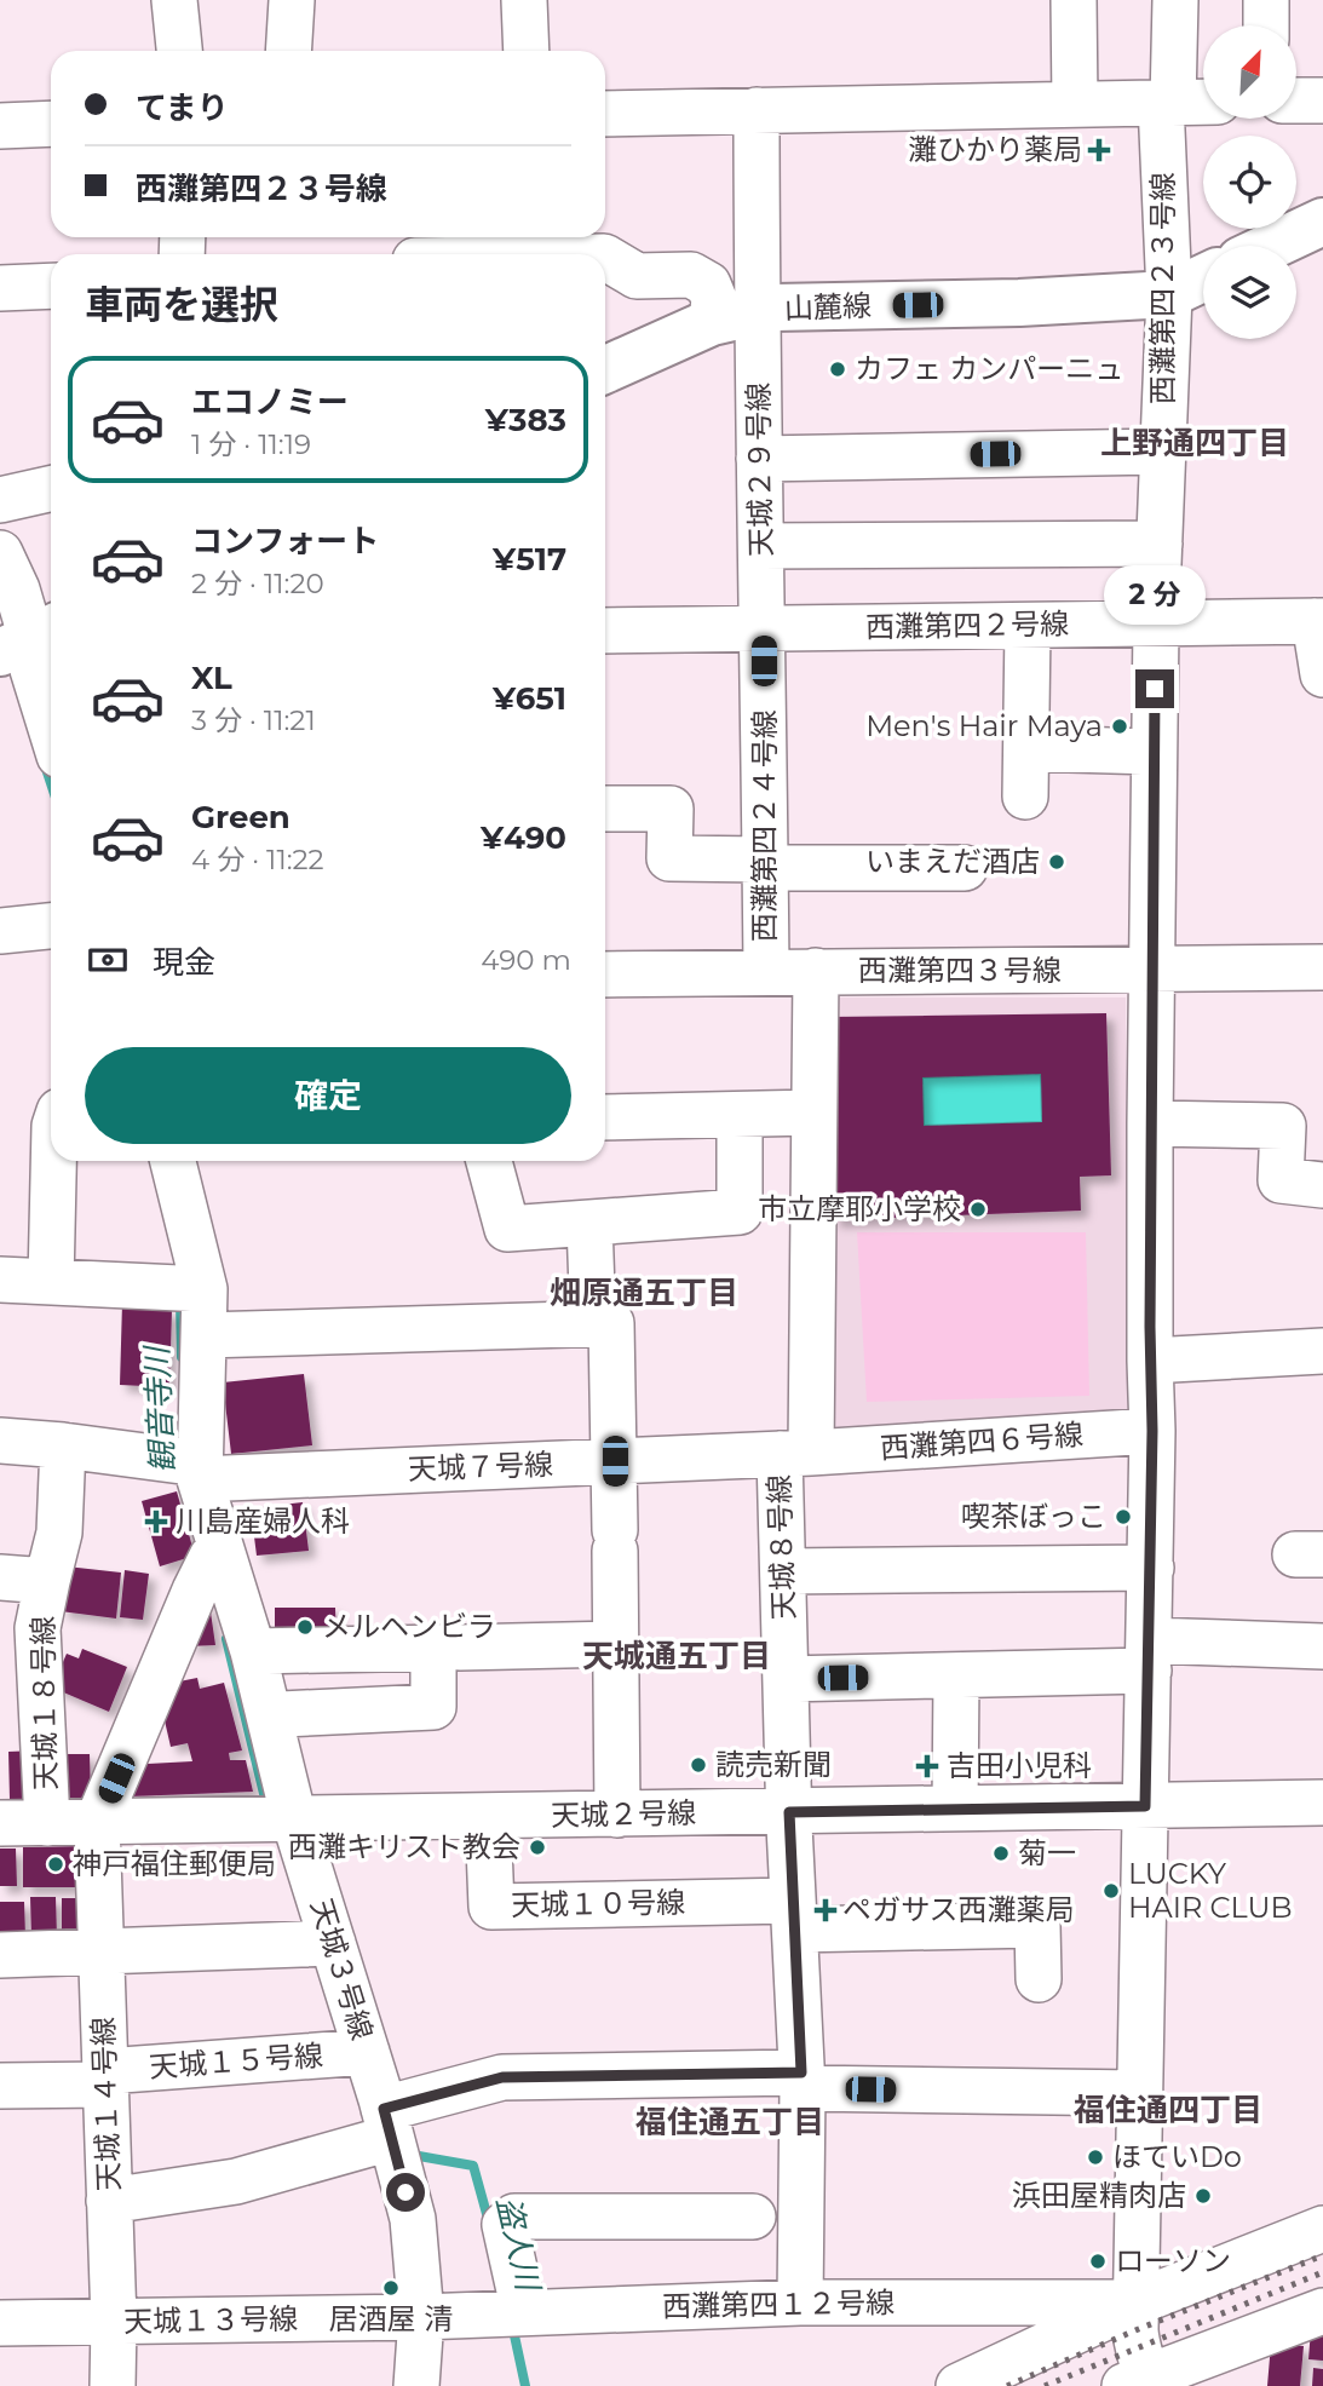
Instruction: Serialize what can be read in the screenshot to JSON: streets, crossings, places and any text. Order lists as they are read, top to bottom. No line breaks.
{"streets":{"main road":["山麓線"],"street":["西灘第四２３号線","天城２９号線","西灘第四２号線","西灘第四２４号線","西灘第四３号線","西灘第四６号線","天城７号線","天城８号線","天城１８号線","天城２号線","天城１０号線","天城３号線","天城１５号線","天城１４号線","西灘第四１２号線","天城１３号線"]},"crossings":[["西灘第四２３号線","山麓線"],["西灘第四２３号線","西灘第四２号線"],["西灘第四２３号線","西灘第四３号線"],["西灘第四２３号線","西灘第四６号線"],["西灘第四２３号線","天城２号線"],["西灘第四２３号線","西灘第四１２号線"],["山麓線","天城２９号線"],["天城２９号線","西灘第四２号線"],["天城２９号線","西灘第四２４号線"],["西灘第四２号線","西灘第四２４号線"],["西灘第四２４号線","西灘第四３号線"],["西灘第四２４号線","西灘第四６号線"],["西灘第四２４号線","天城７号線"],["西灘第四２４号線","天城８号線"],["西灘第四６号線","天城７号線"],["西灘第四６号線","天城８号線"],["天城７号線","天城８号線"],["天城７号線","天城３号線"],["天城８号線","天城２号線"],["天城８号線","天城１０号線"],["天城８号線","西灘第四１２号線"],["天城１８号線","天城２号線"],["天城２号線","天城１０号線"],["天城２号線","天城３号線"],["天城２号線","天城１４号線"],["天城３号線","天城１５号線"],["天城３号線","西灘第四１２号線"],["天城３号線","天城１３号線"],["天城１５号線","天城１４号線"],["天城１４号線","天城１３号線"],["西灘第四１２号線","天城１３号線"]],"districts":["上野通四丁目","畑原通五丁目","天城通五丁目","福住通四丁目","福住通五丁目"],"water":["観音寺川","盗人川"],"places":{"health":["灘ひかり薬局","川島産婦人科","吉田小児科","ペガサス西灘薬局"],"other":["カフェ カンパーニュ","Men's Hair Maya","いまえだ酒店","市立摩耶小学校","喫茶ぼっこ","メルヘンビラ","読売新聞","西灘キリスト教会","菊一","神戸福住郵便局","LUCKY HAIR CLUB","ほていDo","浜田屋精肉店","ローソン","居酒屋 清"]},"north":"top right","page":{"banner":["てまり","西灘第四２３号線"],"heading":"車両を選択","list":[{"name":"エコノミー","note":"1 分 · 11:19","value":"¥383"},{"name":"コンフォート","note":"2 分 · 11:20","value":"¥517"},{"name":"XL","note":"3 分 · 11:21","value":"¥651"},{"name":"Green","note":"4 分 · 11:22","value":"¥490"}],"bubble":"2 分","pay":["現金","490 m"],"buttons":"確定"}}
